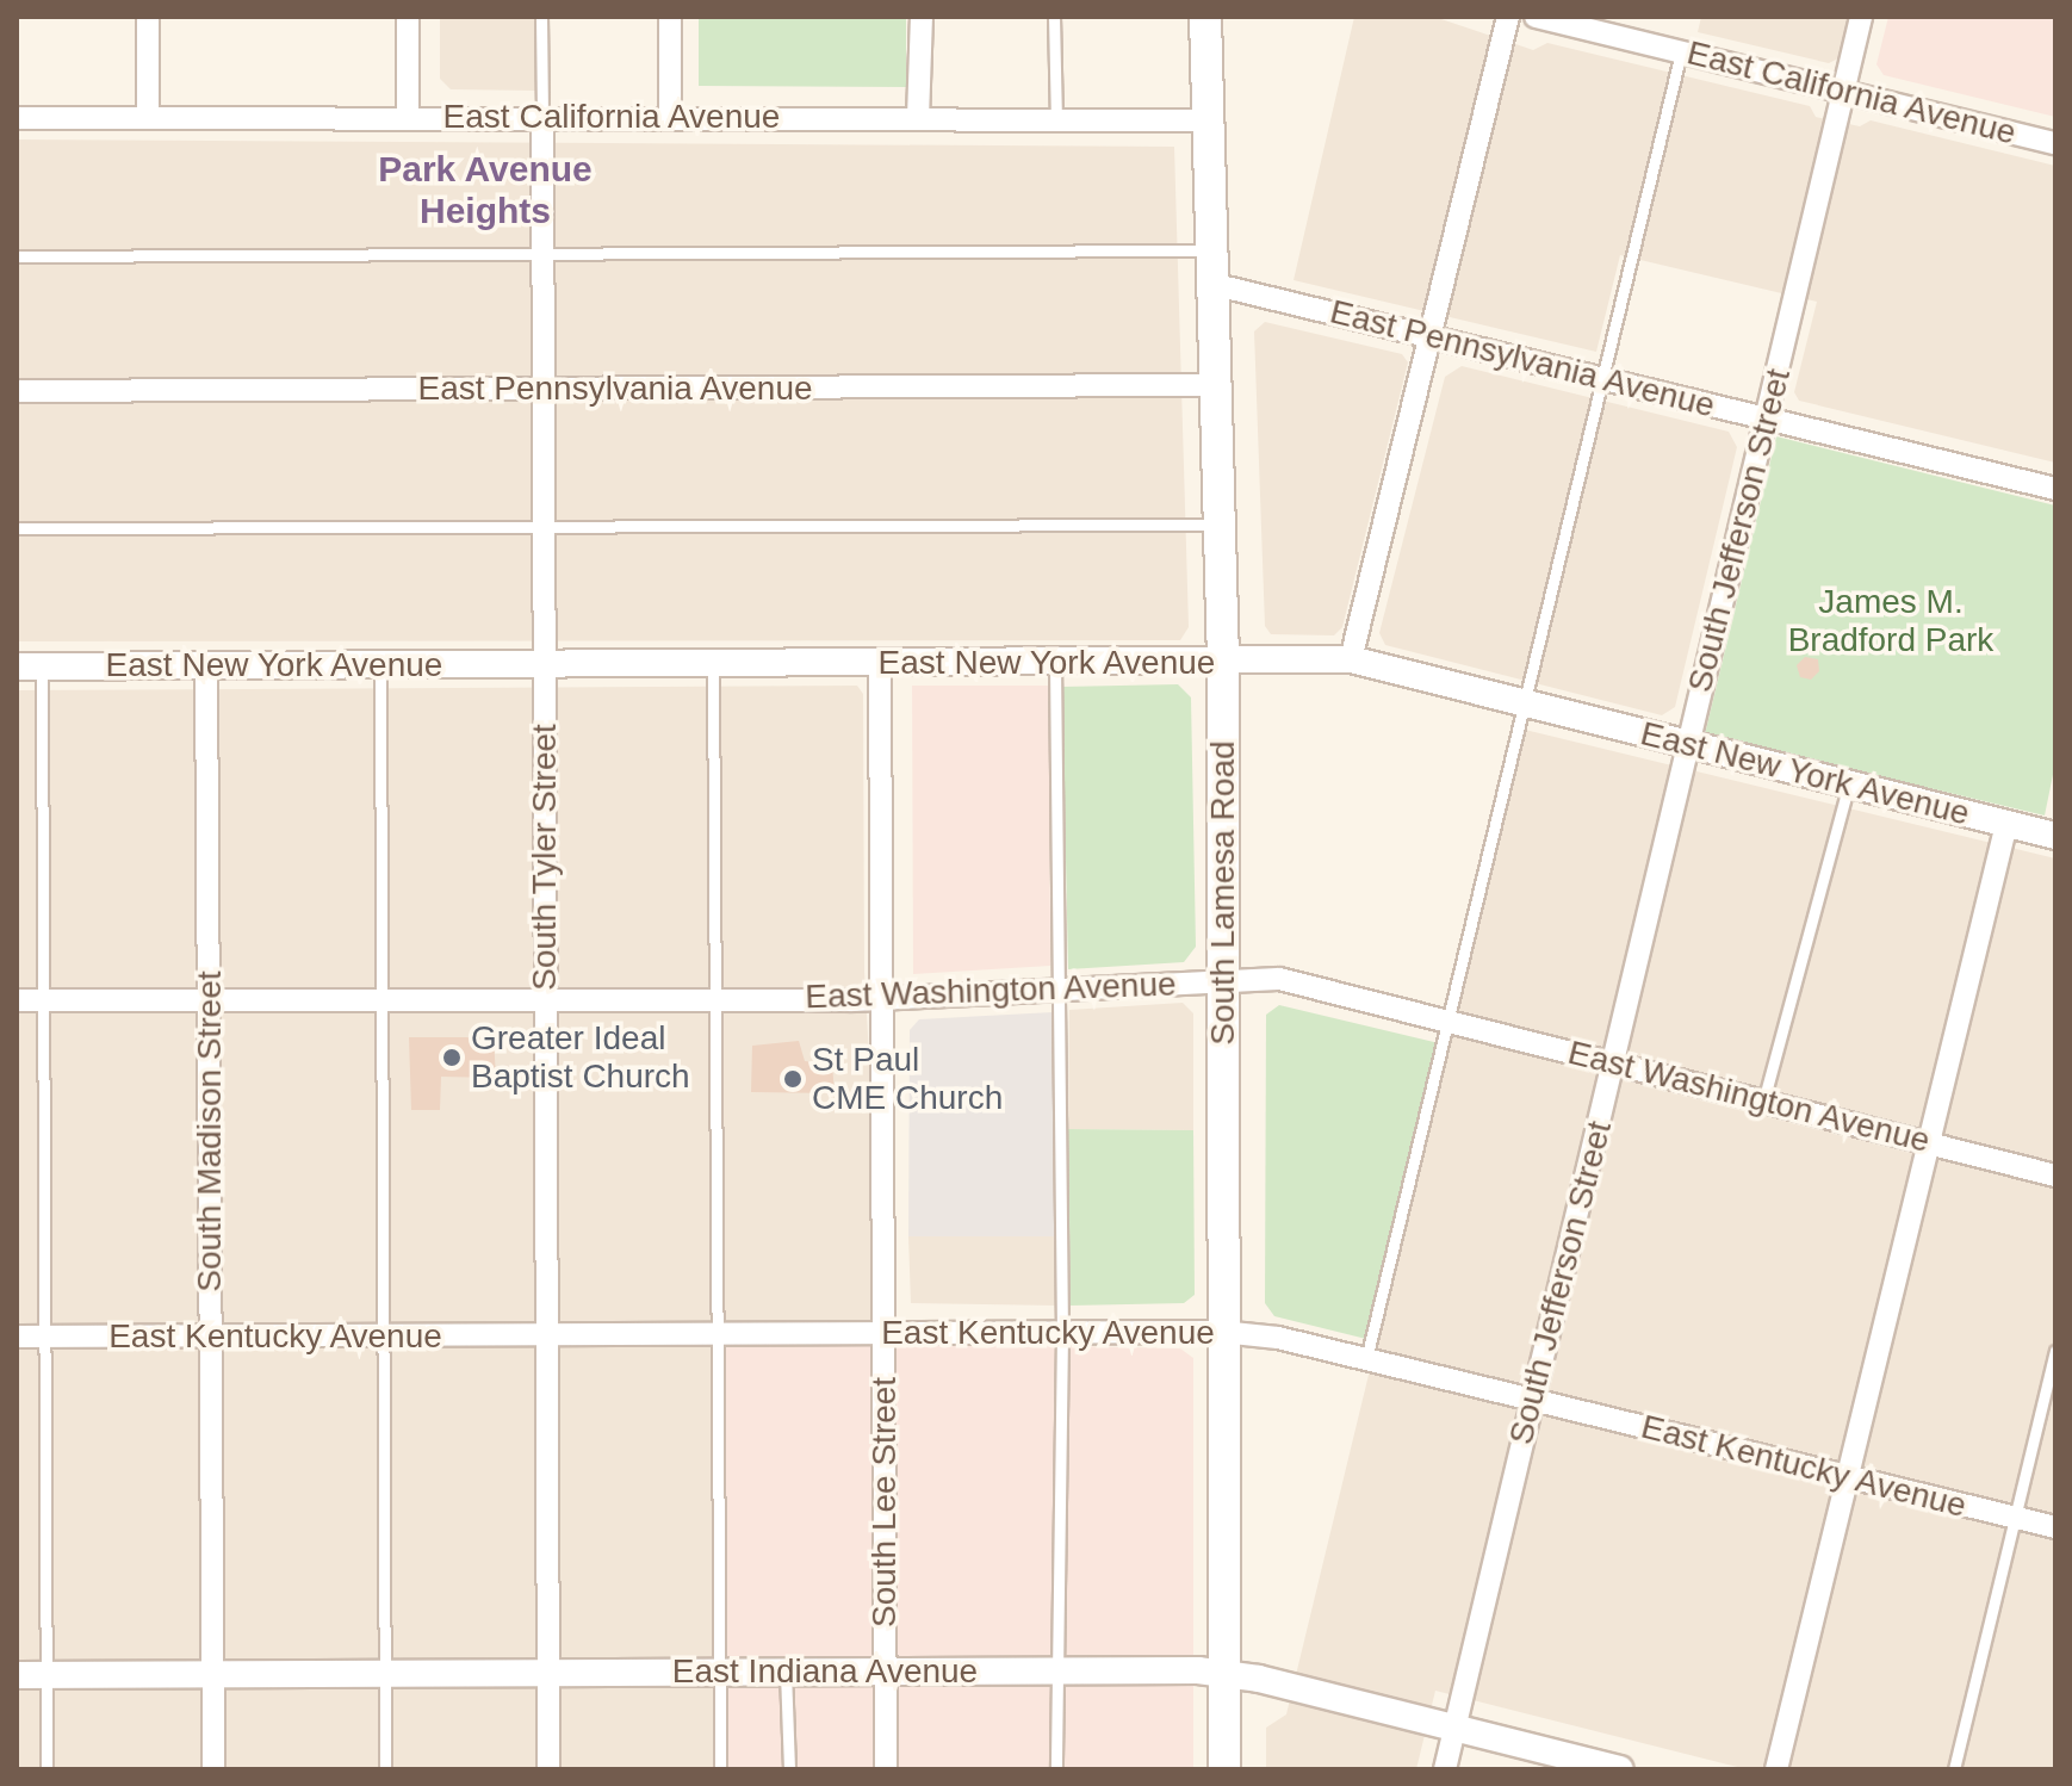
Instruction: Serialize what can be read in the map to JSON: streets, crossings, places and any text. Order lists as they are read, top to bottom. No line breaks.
{"streets":{"main road":["South Lamesa Road"],"street":["East California Avenue","East Pennsylvania Avenue","South Jefferson Street","East New York Avenue","South Tyler Street","East Washington Avenue","South Madison Street","East Kentucky Avenue","South Lee Street","East Indiana Avenue"]},"crossings":[["East California Avenue","South Jefferson Street"],["East California Avenue","South Tyler Street"],["East California Avenue","South Lamesa Road"],["East Pennsylvania Avenue","South Jefferson Street"],["East Pennsylvania Avenue","South Tyler Street"],["East Pennsylvania Avenue","South Lamesa Road"],["South Jefferson Street","East New York Avenue"],["South Jefferson Street","East Washington Avenue"],["South Jefferson Street","East Kentucky Avenue"],["South Jefferson Street","East Indiana Avenue"],["East New York Avenue","South Tyler Street"],["East New York Avenue","South Lamesa Road"],["East New York Avenue","South Madison Street"],["East New York Avenue","South Lee Street"],["South Tyler Street","East Washington Avenue"],["South Tyler Street","East Kentucky Avenue"],["South Tyler Street","East Indiana Avenue"],["South Lamesa Road","East Washington Avenue"],["South Lamesa Road","East Kentucky Avenue"],["South Lamesa Road","East Indiana Avenue"],["East Washington Avenue","South Madison Street"],["East Washington Avenue","South Lee Street"],["South Madison Street","East Kentucky Avenue"],["South Madison Street","East Indiana Avenue"],["East Kentucky Avenue","South Lee Street"],["South Lee Street","East Indiana Avenue"]],"districts":["Park Avenue Heights"],"parks":["James M. Bradford Park"],"places":["Greater Ideal Baptist Church","St Paul CME Church"]}
